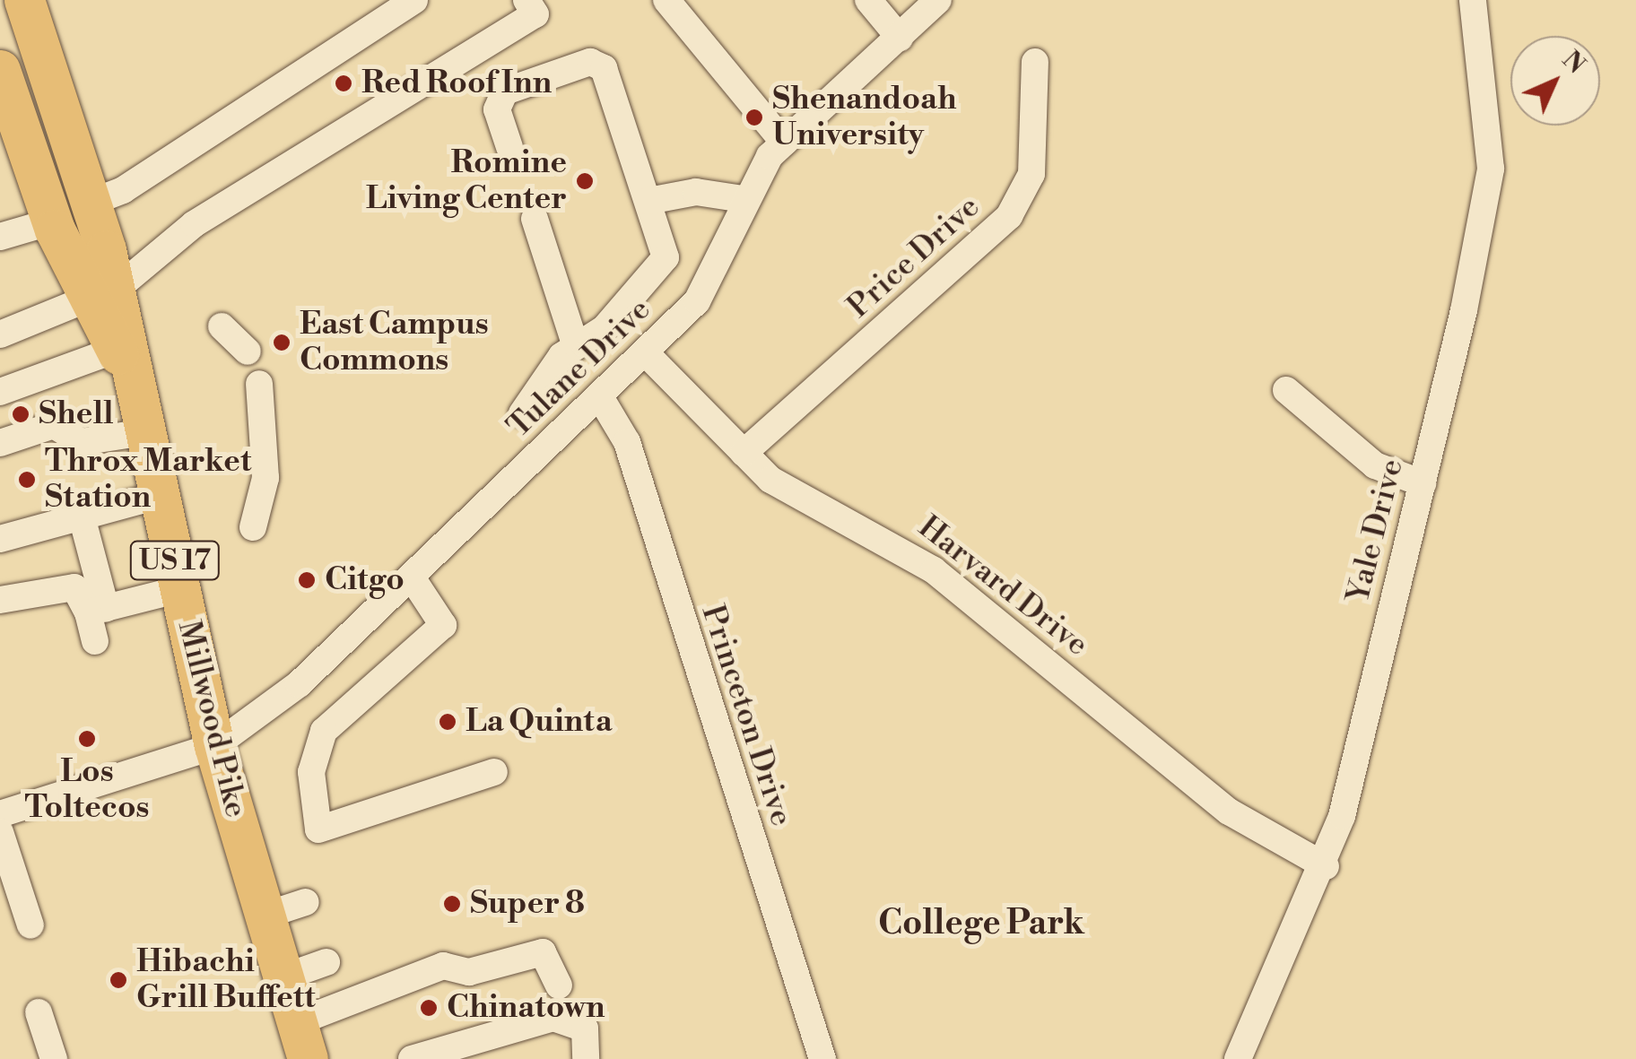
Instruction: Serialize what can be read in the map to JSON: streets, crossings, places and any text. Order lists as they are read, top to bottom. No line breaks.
{"streets":{"highway":["US 17","Millwood Pike"],"street":["Price Drive","Tulane Drive","Yale Drive","Harvard Drive","Princeton Drive"]},"crossings":[["Price Drive","Harvard Drive"],["Tulane Drive","Harvard Drive"],["Tulane Drive","Princeton Drive"],["Tulane Drive","Millwood Pike"],["Yale Drive","Harvard Drive"]],"districts":["College Park"],"places":["Red Roof Inn","Shenandoah University","Romine Living Center","East Campus Commons","Shell","Throx Market Station","Citgo","La Quinta","Los Toltecos","Super 8","Hibachi Grill Buffett","Chinatown"],"north":"top right"}
